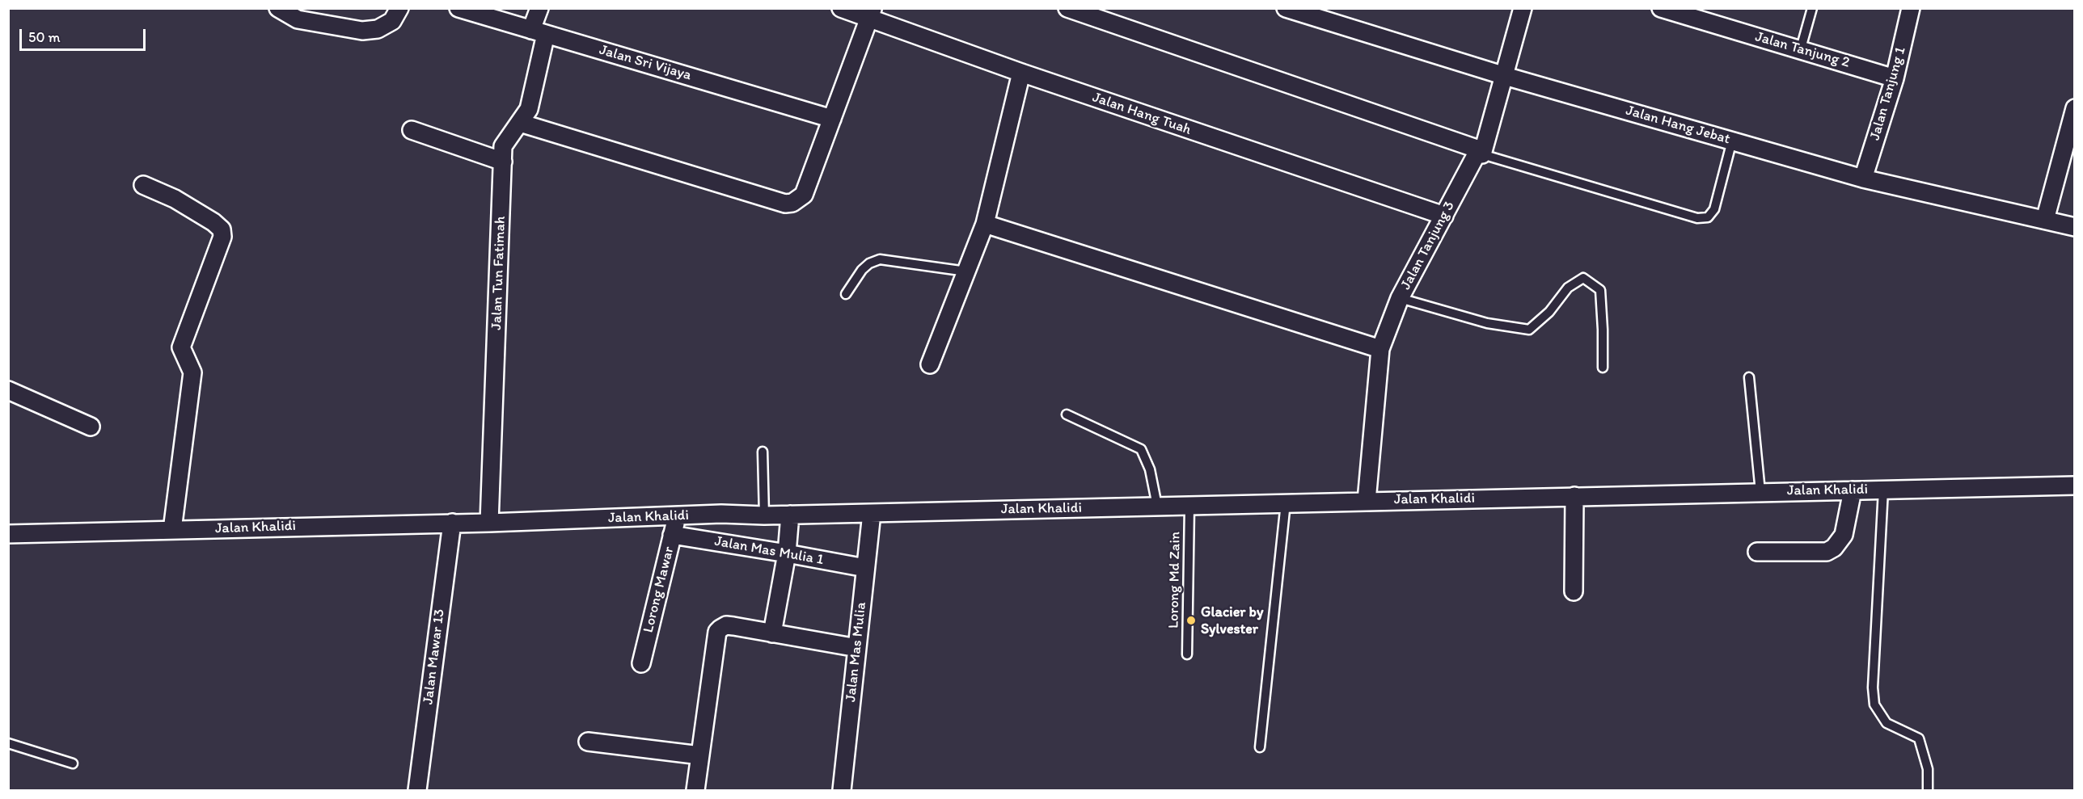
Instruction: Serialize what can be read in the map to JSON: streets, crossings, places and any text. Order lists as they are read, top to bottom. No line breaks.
{"streets":{"street":["Jalan Tanjung 2","Jalan Sri Vijaya","Jalan Tanjung 1","Jalan Hang Tuah","Jalan Hang Jebat","Jalan Tanjung 3","Jalan Tun Fatimah","Jalan Khalidi","Jalan Mas Mulia 1","Lorong Mawar","Jalan Mas Mulia","Jalan Mawar 13"],"lane":["Lorong Md Zain"]},"crossings":[["Jalan Tanjung 2","Jalan Tanjung 1"],["Jalan Sri Vijaya","Jalan Tun Fatimah"],["Jalan Tanjung 1","Jalan Hang Jebat"],["Jalan Hang Tuah","Jalan Tanjung 3"],["Jalan Hang Jebat","Jalan Tanjung 3"],["Jalan Tanjung 3","Jalan Khalidi"],["Jalan Tun Fatimah","Jalan Khalidi"],["Jalan Khalidi","Lorong Md Zain"],["Jalan Khalidi","Lorong Mawar"],["Jalan Khalidi","Jalan Mas Mulia"],["Jalan Khalidi","Jalan Mawar 13"],["Jalan Mas Mulia 1","Lorong Mawar"],["Jalan Mas Mulia 1","Jalan Mas Mulia"]],"places":["Glacier by Sylvester"],"scale_bar":"50 m"}
